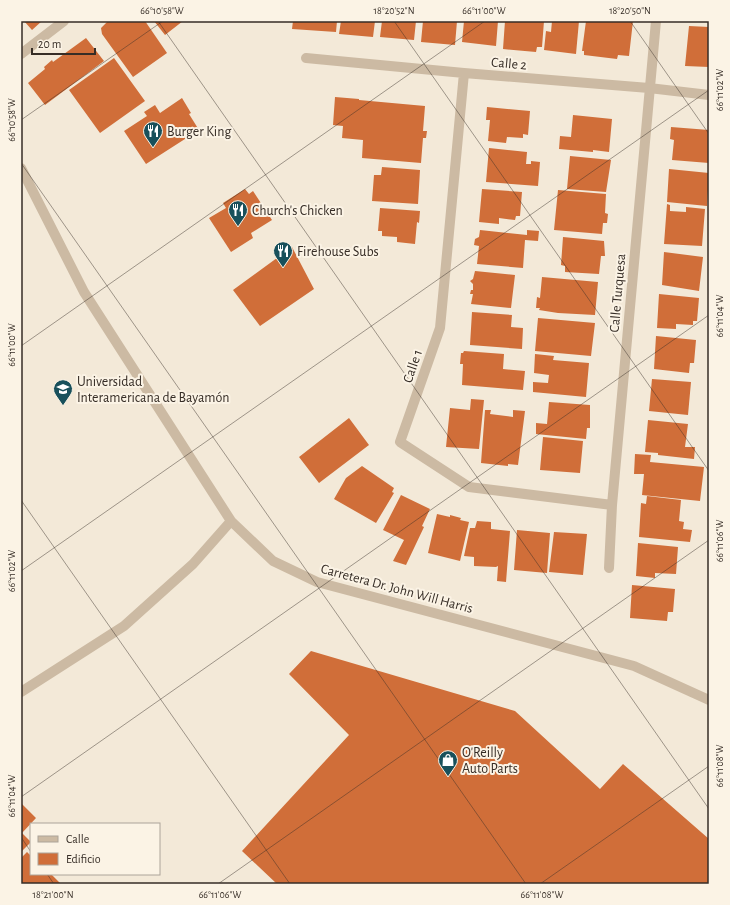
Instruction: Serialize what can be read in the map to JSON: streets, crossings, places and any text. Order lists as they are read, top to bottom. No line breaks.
{"streets":{"street":["Calle 2","Calle Turquesa","Calle 1","Carretera Dr. John Will Harris"]},"crossings":[["Calle 2","Calle Turquesa"],["Calle 2","Calle 1"],["Calle Turquesa","Calle 1"]],"places":{"restaurant":["Burger King","Church's Chicken","Firehouse Subs"],"school or university":["Universidad Interamericana de Bayamón"],"shop":["O'Reilly Auto Parts"]},"legend":["Calle","Edificio"],"scale_bar":"20 m","coordinates":["66°10'58\"W","18°20'52\"N","66°11'00\"W","18°20'50\"N","66°11'02\"W","66°11'04\"W","66°11'06\"W","66°11'08\"W","18°21'00\"N"]}
